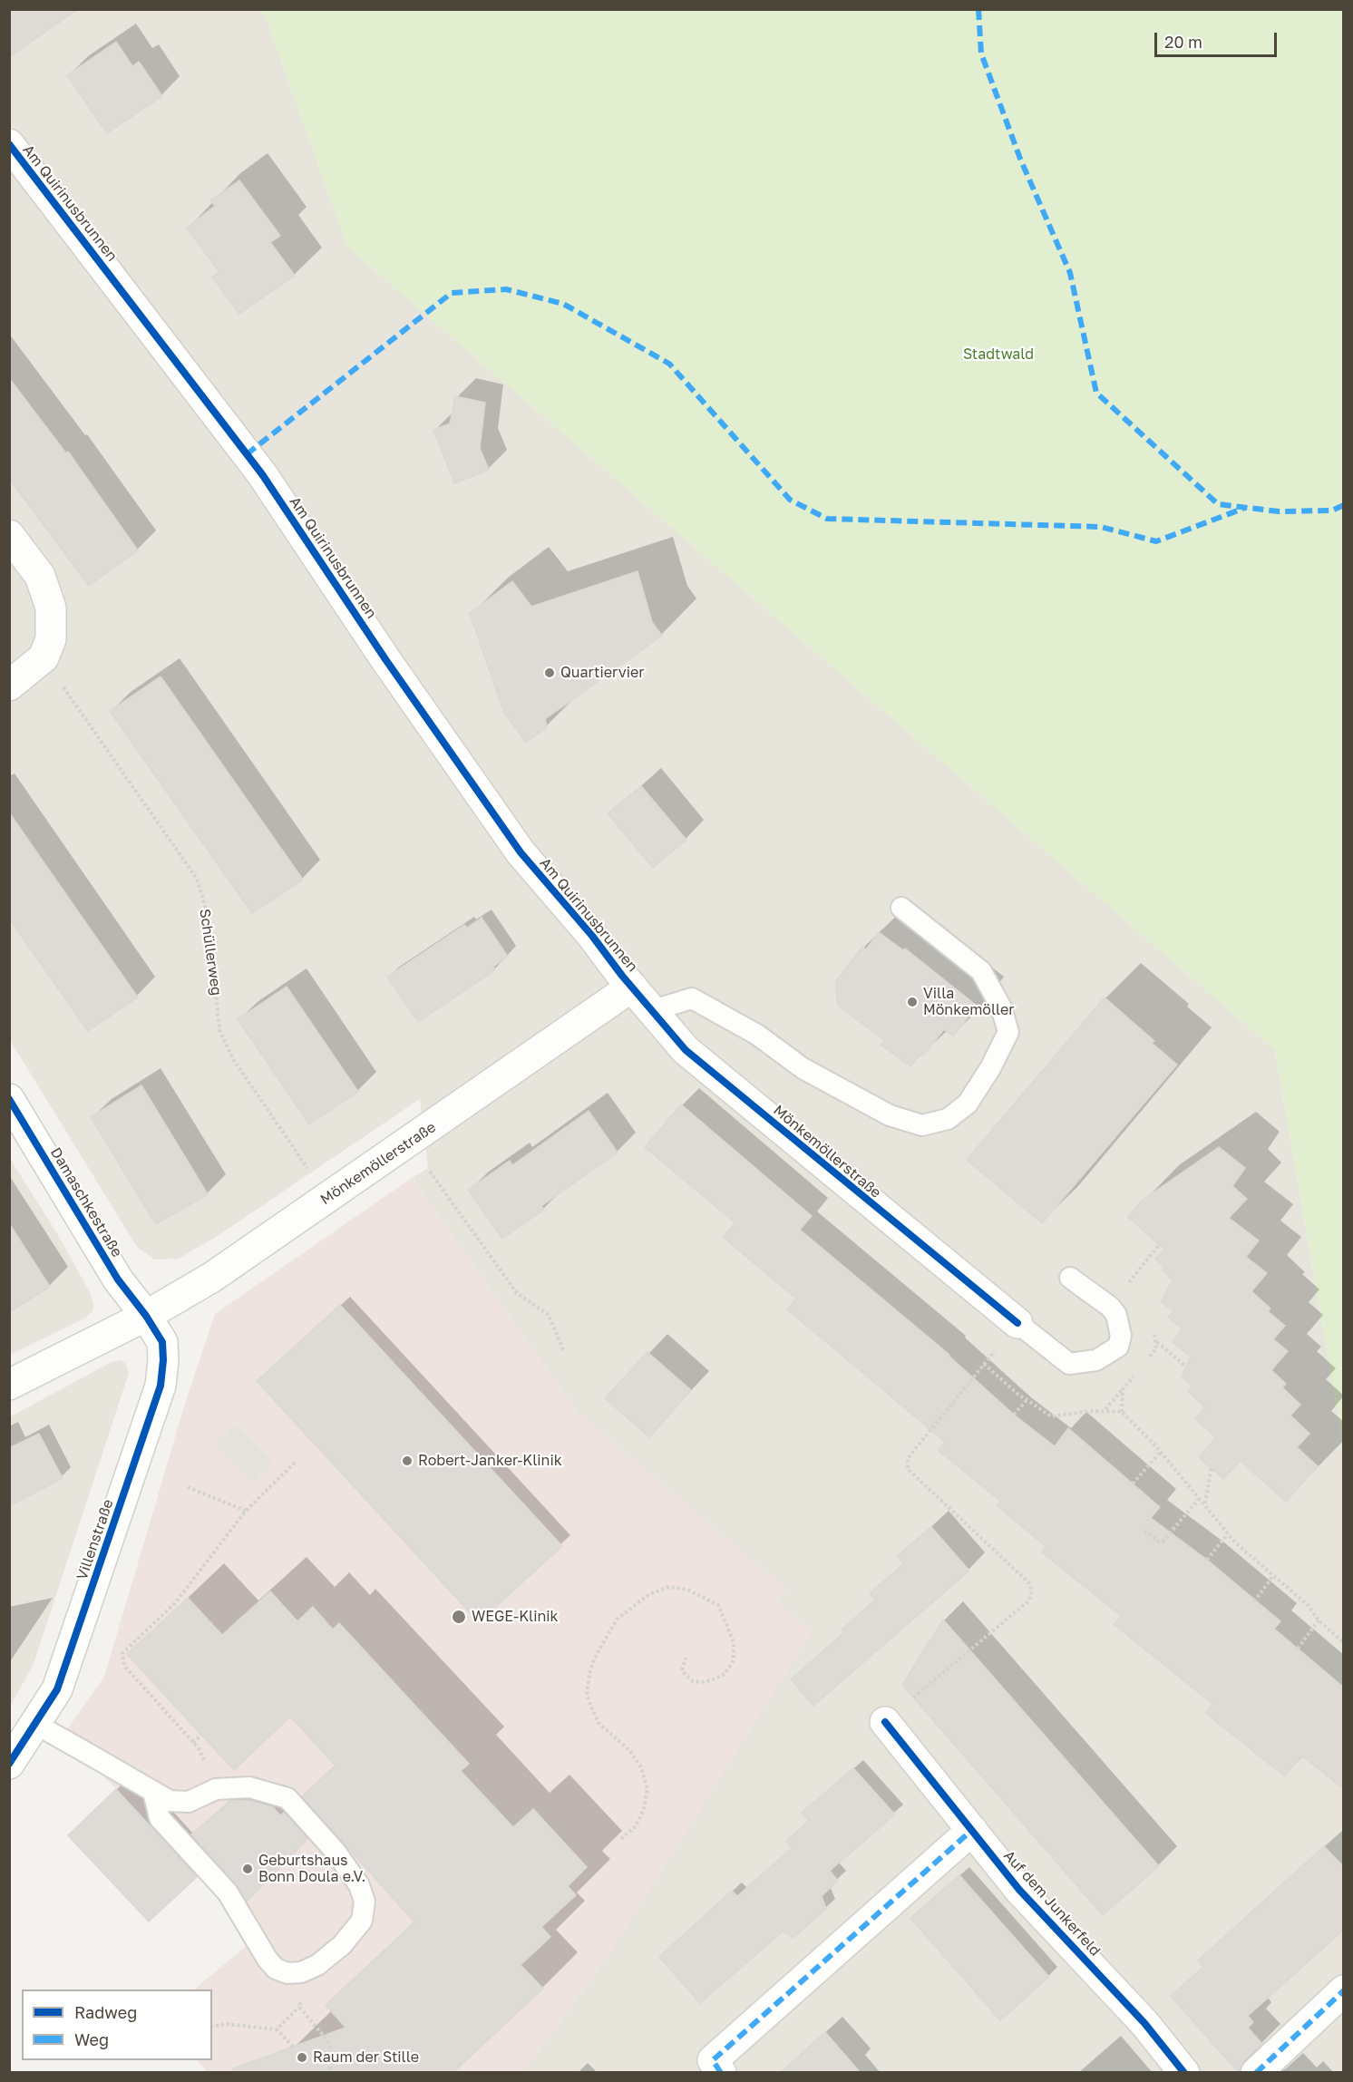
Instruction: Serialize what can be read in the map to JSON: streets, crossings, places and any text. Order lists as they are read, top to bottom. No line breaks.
{"streets":{"street":["Am Quirinusbrunnen","Mönkemöllerstraße","Damaschkestraße","Villenstraße","Auf dem Junkerfeld"],"path":["Schüllerweg"]},"crossings":[["Am Quirinusbrunnen","Mönkemöllerstraße"],["Schüllerweg","Mönkemöllerstraße"],["Mönkemöllerstraße","Damaschkestraße"],["Mönkemöllerstraße","Villenstraße"],["Damaschkestraße","Villenstraße"]],"parks":["Stadtwald"],"places":["Quartiervier","Villa Mönkemöller","Robert-Janker-Klinik","WEGE-Klinik","Geburtshaus Bonn Doula e.V.","Raum der Stille"],"legend":["Radweg","Weg"],"scale_bar":"20 m"}
